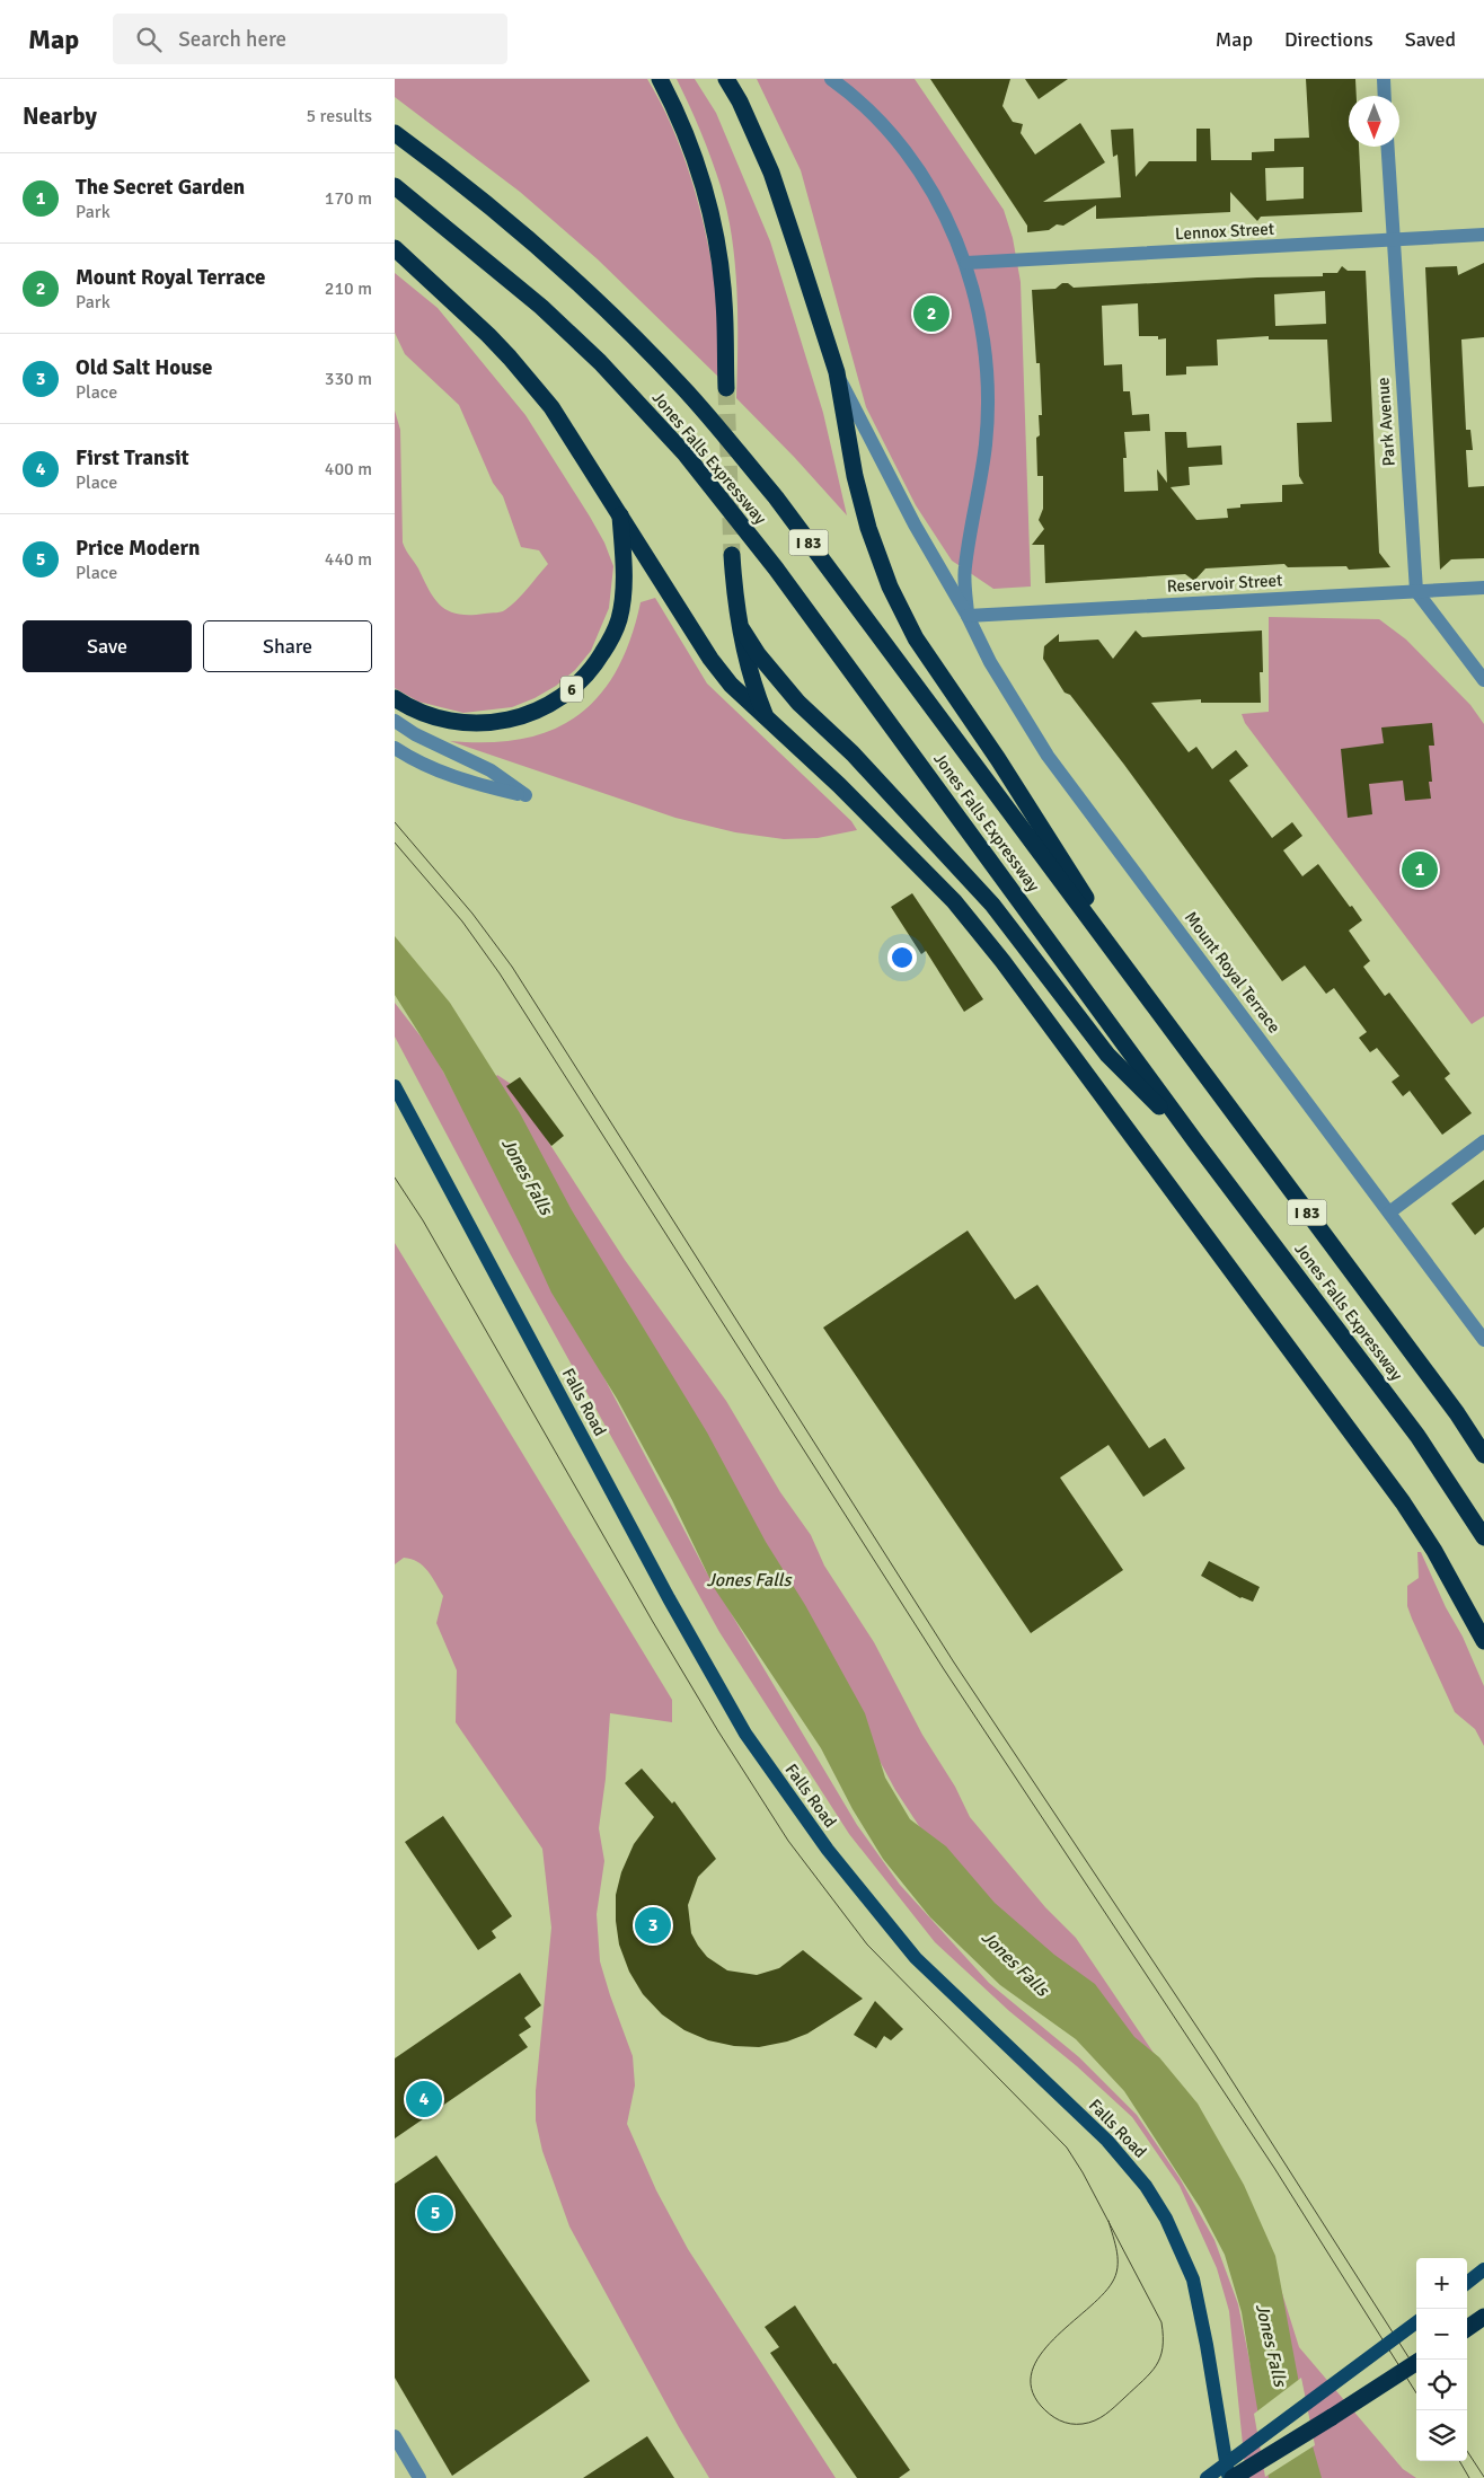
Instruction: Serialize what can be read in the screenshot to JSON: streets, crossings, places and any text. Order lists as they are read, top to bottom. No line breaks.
{"streets":{"highway":["Jones Falls Expressway","I 83","6"],"main road":["Falls Road"],"street":["Lennox Street","Park Avenue","Reservoir Street","Mount Royal Terrace"]},"crossings":[["Lennox Street","Park Avenue"],["Lennox Street","Mount Royal Terrace"],["Park Avenue","Reservoir Street"],["Reservoir Street","Mount Royal Terrace"]],"water":["Jones Falls"],"north":"bottom","page":{"header":"Map","search":"Search here","nav":["Map","Directions","Saved"],"heading":["Nearby","5 results"],"list":[{"mark":"1","name":"The Secret Garden","note":"Park","value":"170 m"},{"mark":"2","name":"Mount Royal Terrace","note":"Park","value":"210 m"},{"mark":"3","name":"Old Salt House","note":"Place","value":"330 m"},{"mark":"4","name":"First Transit","note":"Place","value":"400 m"},{"mark":"5","name":"Price Modern","note":"Place","value":"440 m"}],"pins":["2","1","3","4","5"],"buttons":["Save","Share"],"map_buttons":["+","−"]}}
